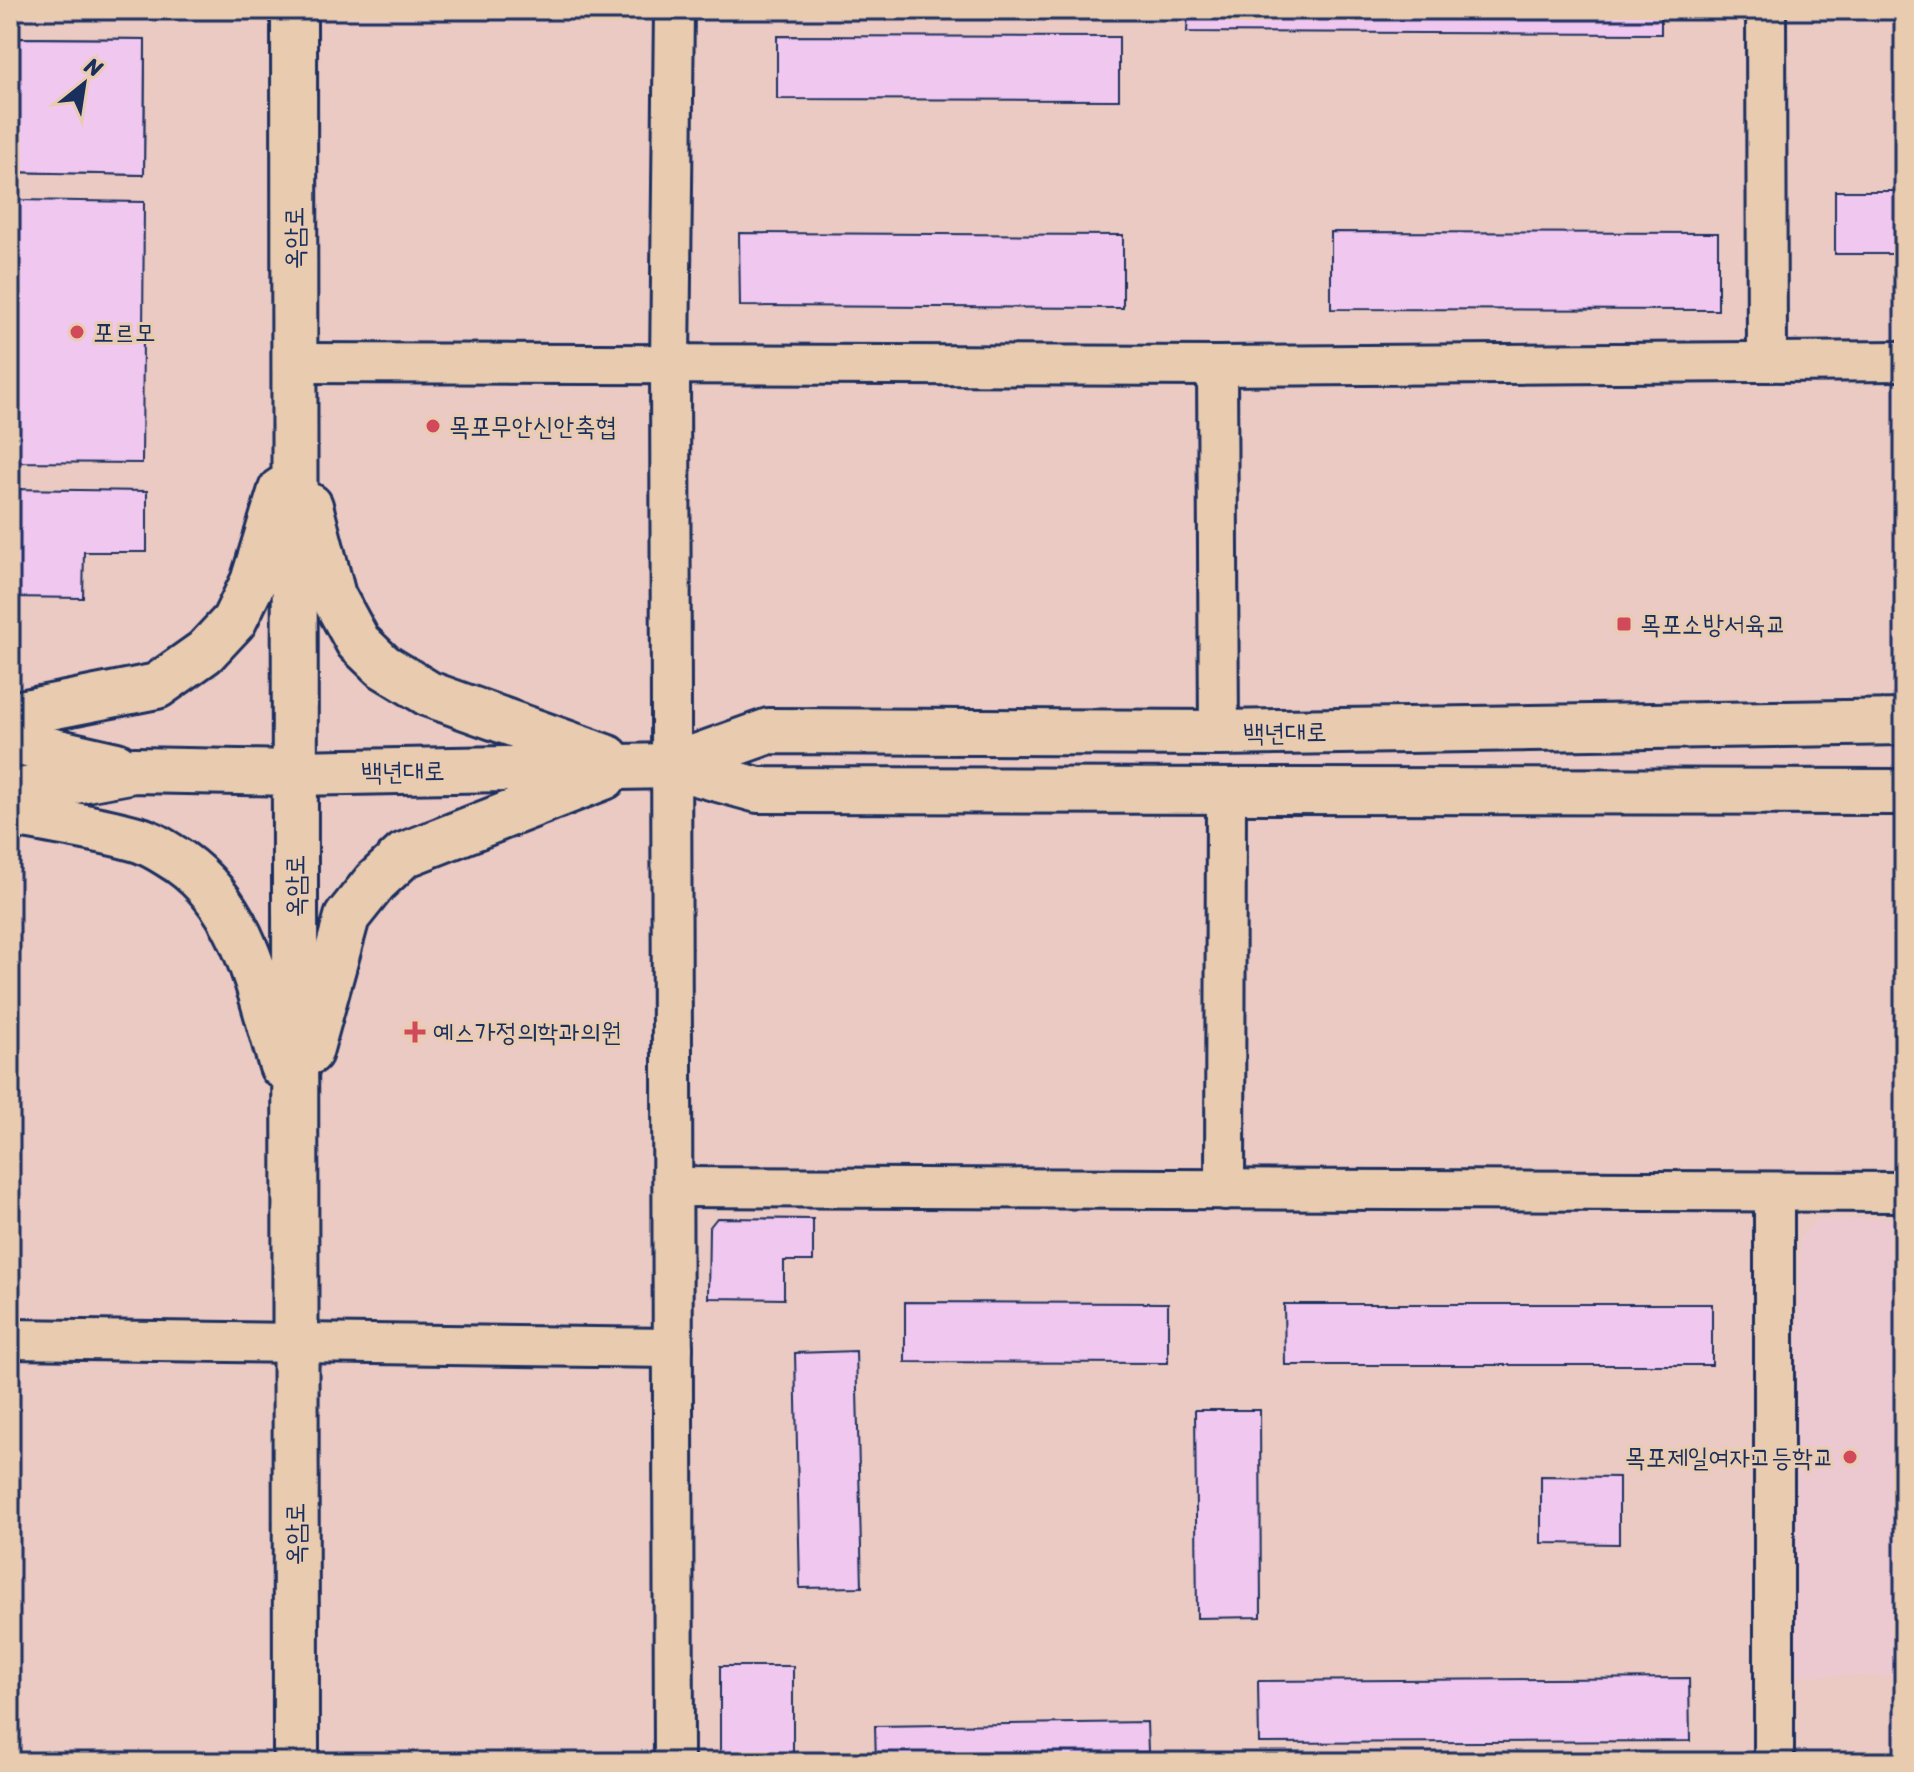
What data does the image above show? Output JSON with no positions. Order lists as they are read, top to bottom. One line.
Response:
{"streets":{"street":["옥암로","백년대로"]},"crossings":[["옥암로","백년대로"]],"places":{"other":["포르모","목포무안신안축협","목포제일여자고등학교"],"transit":["목포소방서육교"],"health":["예스가정의학과의원"]},"north":"top right"}
